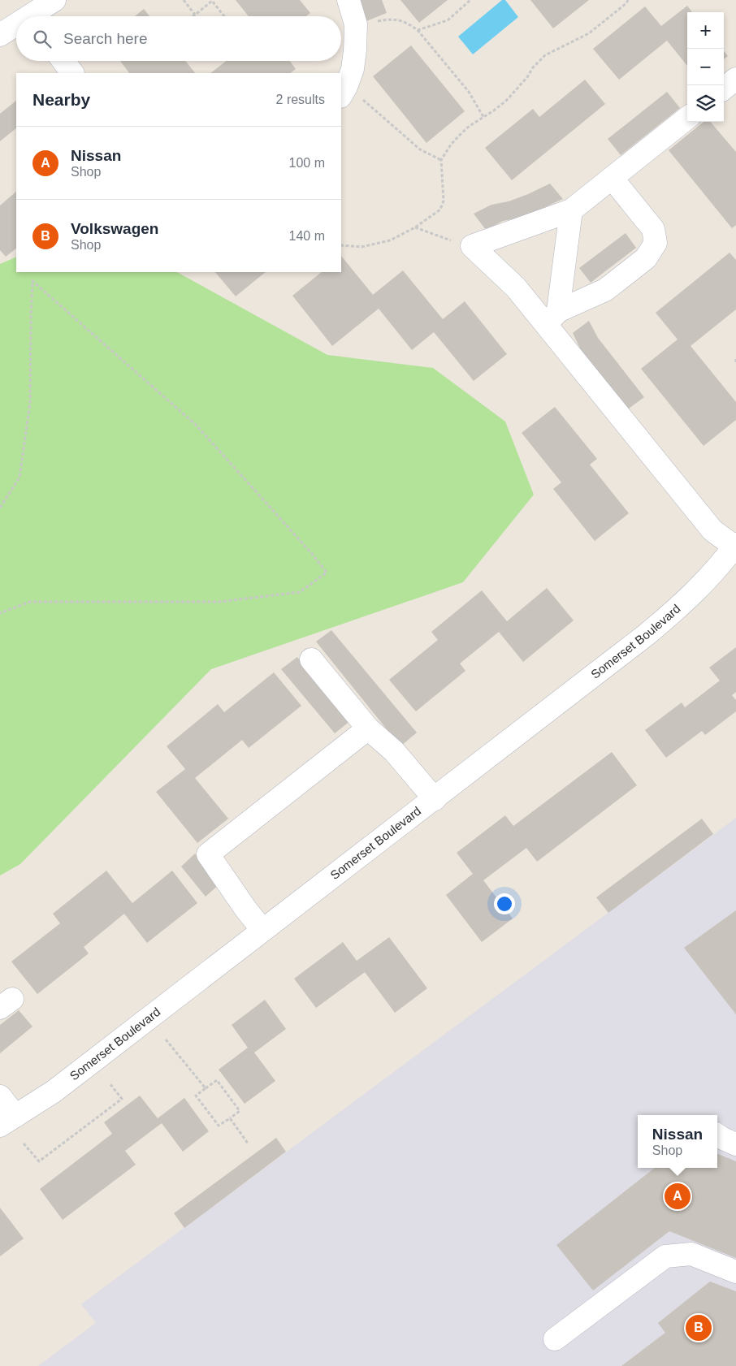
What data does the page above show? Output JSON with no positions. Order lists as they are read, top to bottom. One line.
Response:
{"streets":{"street":["Somerset Boulevard"]},"page":{"map_buttons":["+","−"],"search":"Search here","heading":["Nearby","2 results"],"list":[{"mark":"A","name":"Nissan","note":"Shop","value":"100 m"},{"mark":"B","name":"Volkswagen","note":"Shop","value":"140 m"}],"popup":["Nissan","Shop"],"pins":["A","B"]}}
